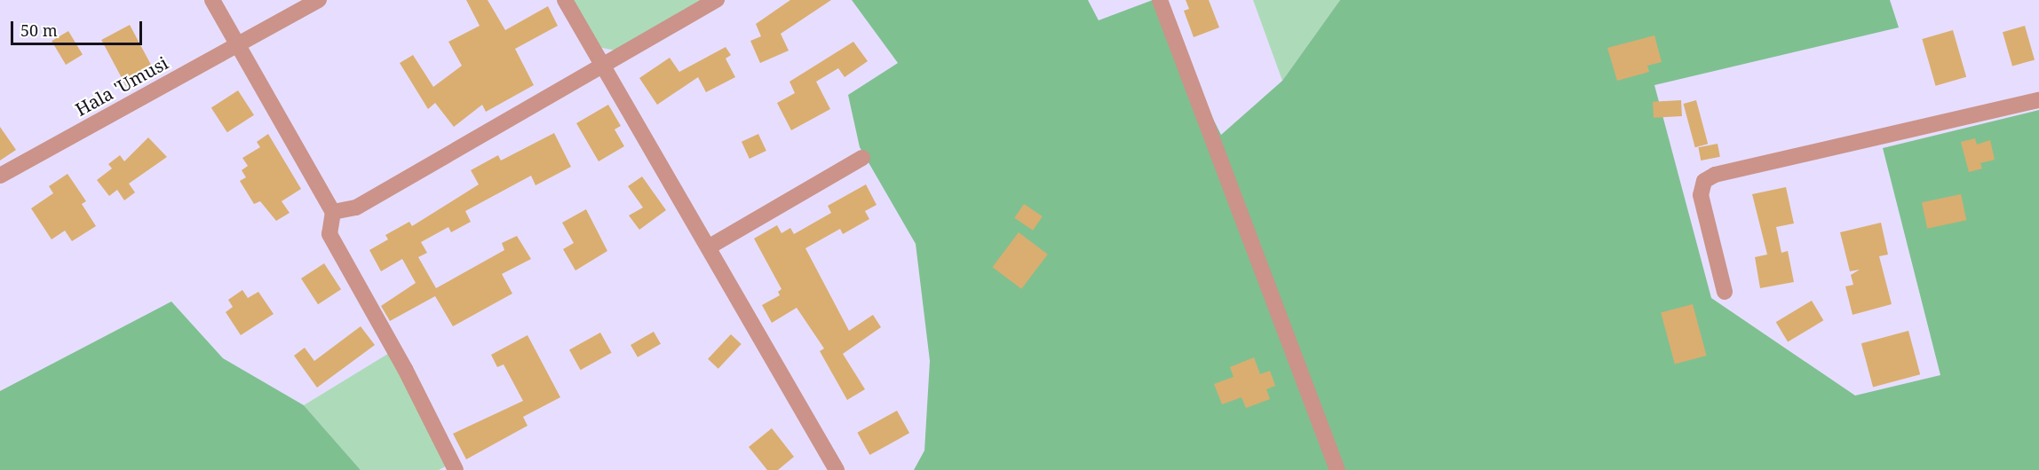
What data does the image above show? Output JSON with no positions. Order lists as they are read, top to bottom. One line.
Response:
{"streets":{"street":["Hala 'Umusi"]},"scale_bar":"50 m"}
